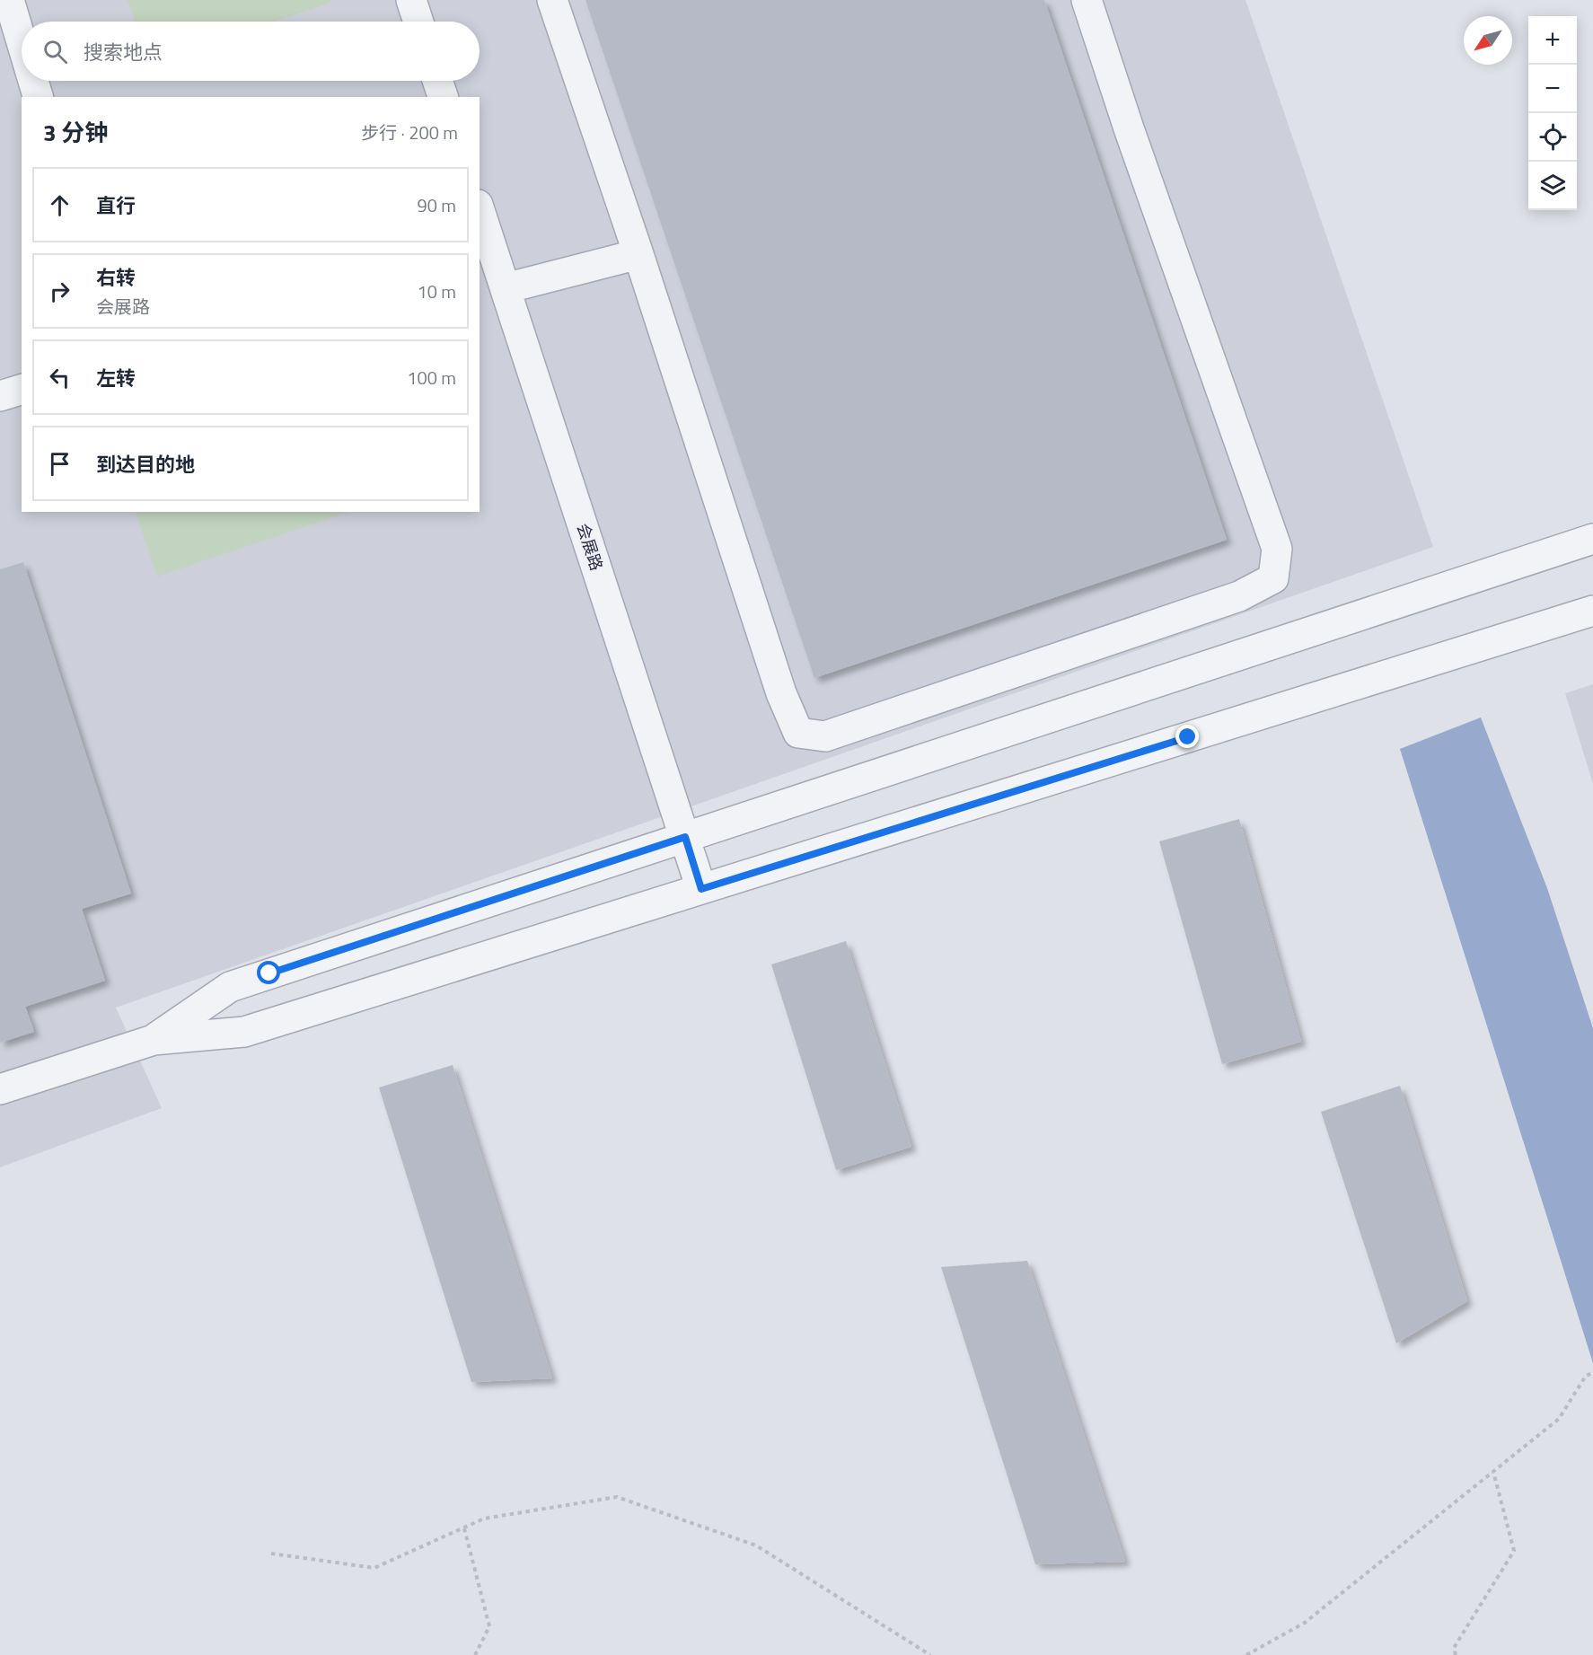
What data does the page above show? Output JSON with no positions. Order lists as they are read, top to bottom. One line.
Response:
{"streets":{"street":["会展路"]},"north":"bottom left","page":{"map_buttons":["+","−"],"search":"搜索地点","heading":["3 分钟","步行 · 200 m"],"list":[["直行","90 m"],["右转","会展路","10 m"],["左转","100 m"],"到达目的地"]}}
